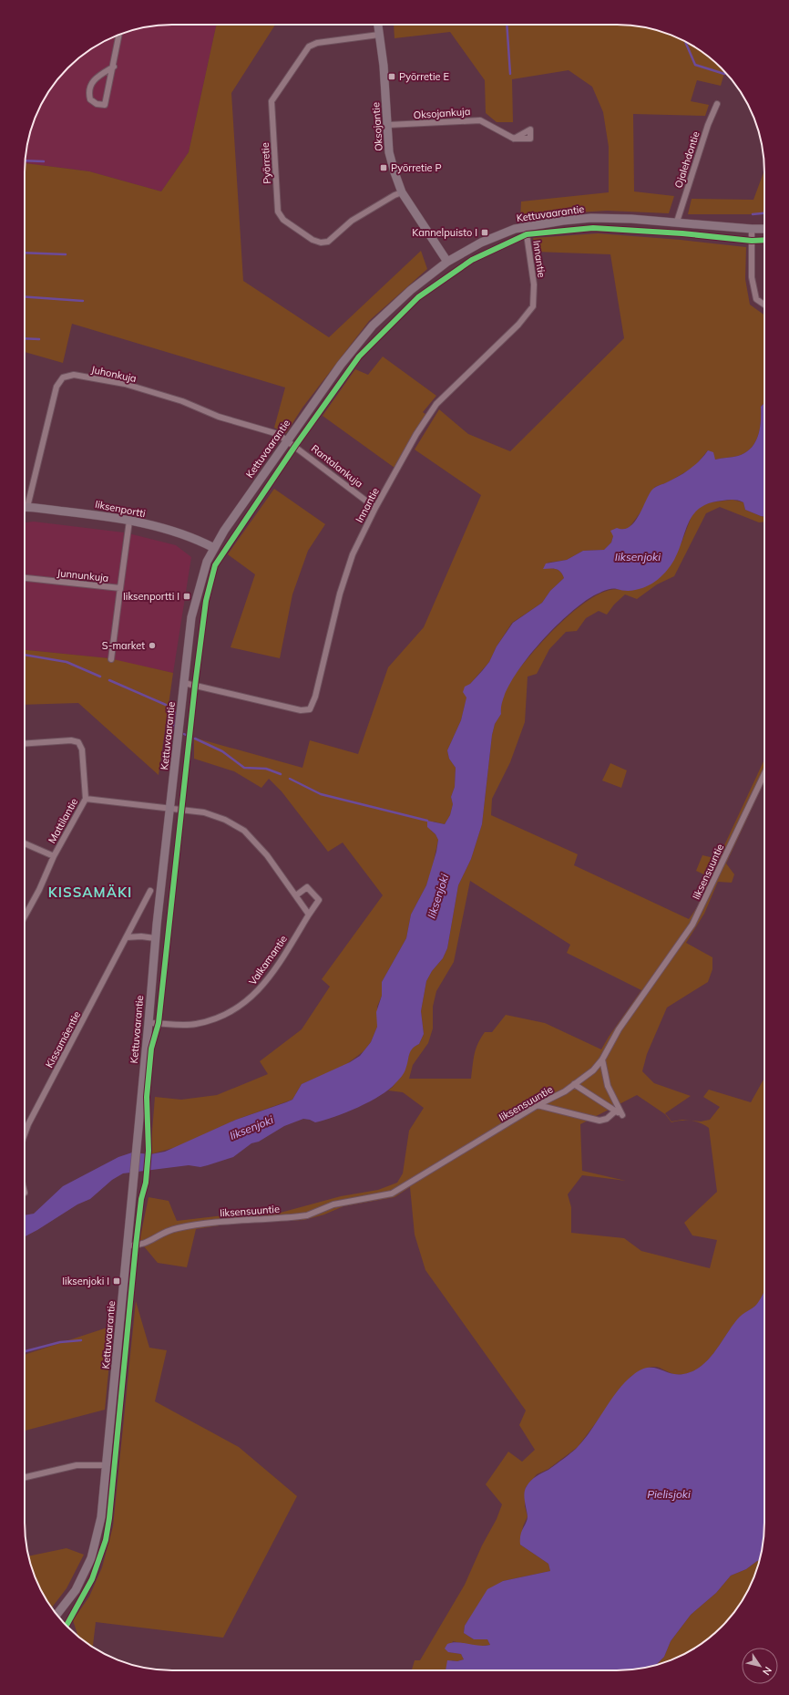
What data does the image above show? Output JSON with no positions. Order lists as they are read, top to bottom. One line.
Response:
{"streets":{"street":["Oksojankuja","Oksojantie","Ojalehdontie","Pyörretie","Kettuvaarantie","Innantie","Juhonkuja","Rantalankuja","Iiksenportti","Junnunkuja","Mattilantie","Iiksensuuntie","Valkamantie","Kissamäentie"]},"crossings":[["Oksojankuja","Oksojantie"],["Oksojantie","Pyörretie"],["Oksojantie","Kettuvaarantie"],["Ojalehdontie","Kettuvaarantie"],["Kettuvaarantie","Innantie"],["Kettuvaarantie","Juhonkuja"],["Kettuvaarantie","Rantalankuja"],["Kettuvaarantie","Iiksenportti"],["Kettuvaarantie","Mattilantie"],["Kettuvaarantie","Iiksensuuntie"],["Kettuvaarantie","Valkamantie"],["Innantie","Rantalankuja"],["Juhonkuja","Rantalankuja"],["Juhonkuja","Iiksenportti"],["Iiksenportti","Junnunkuja"]],"districts":["KISSAMÄKI"],"water":["Iiksenjoki","Pielisjoki"],"places":{"transit":["Pyörretie E","Pyörretie P","Kannelpuisto I","Iiksenportti I","Iiksenjoki I"],"other":["S-market"]},"north":"bottom right"}
